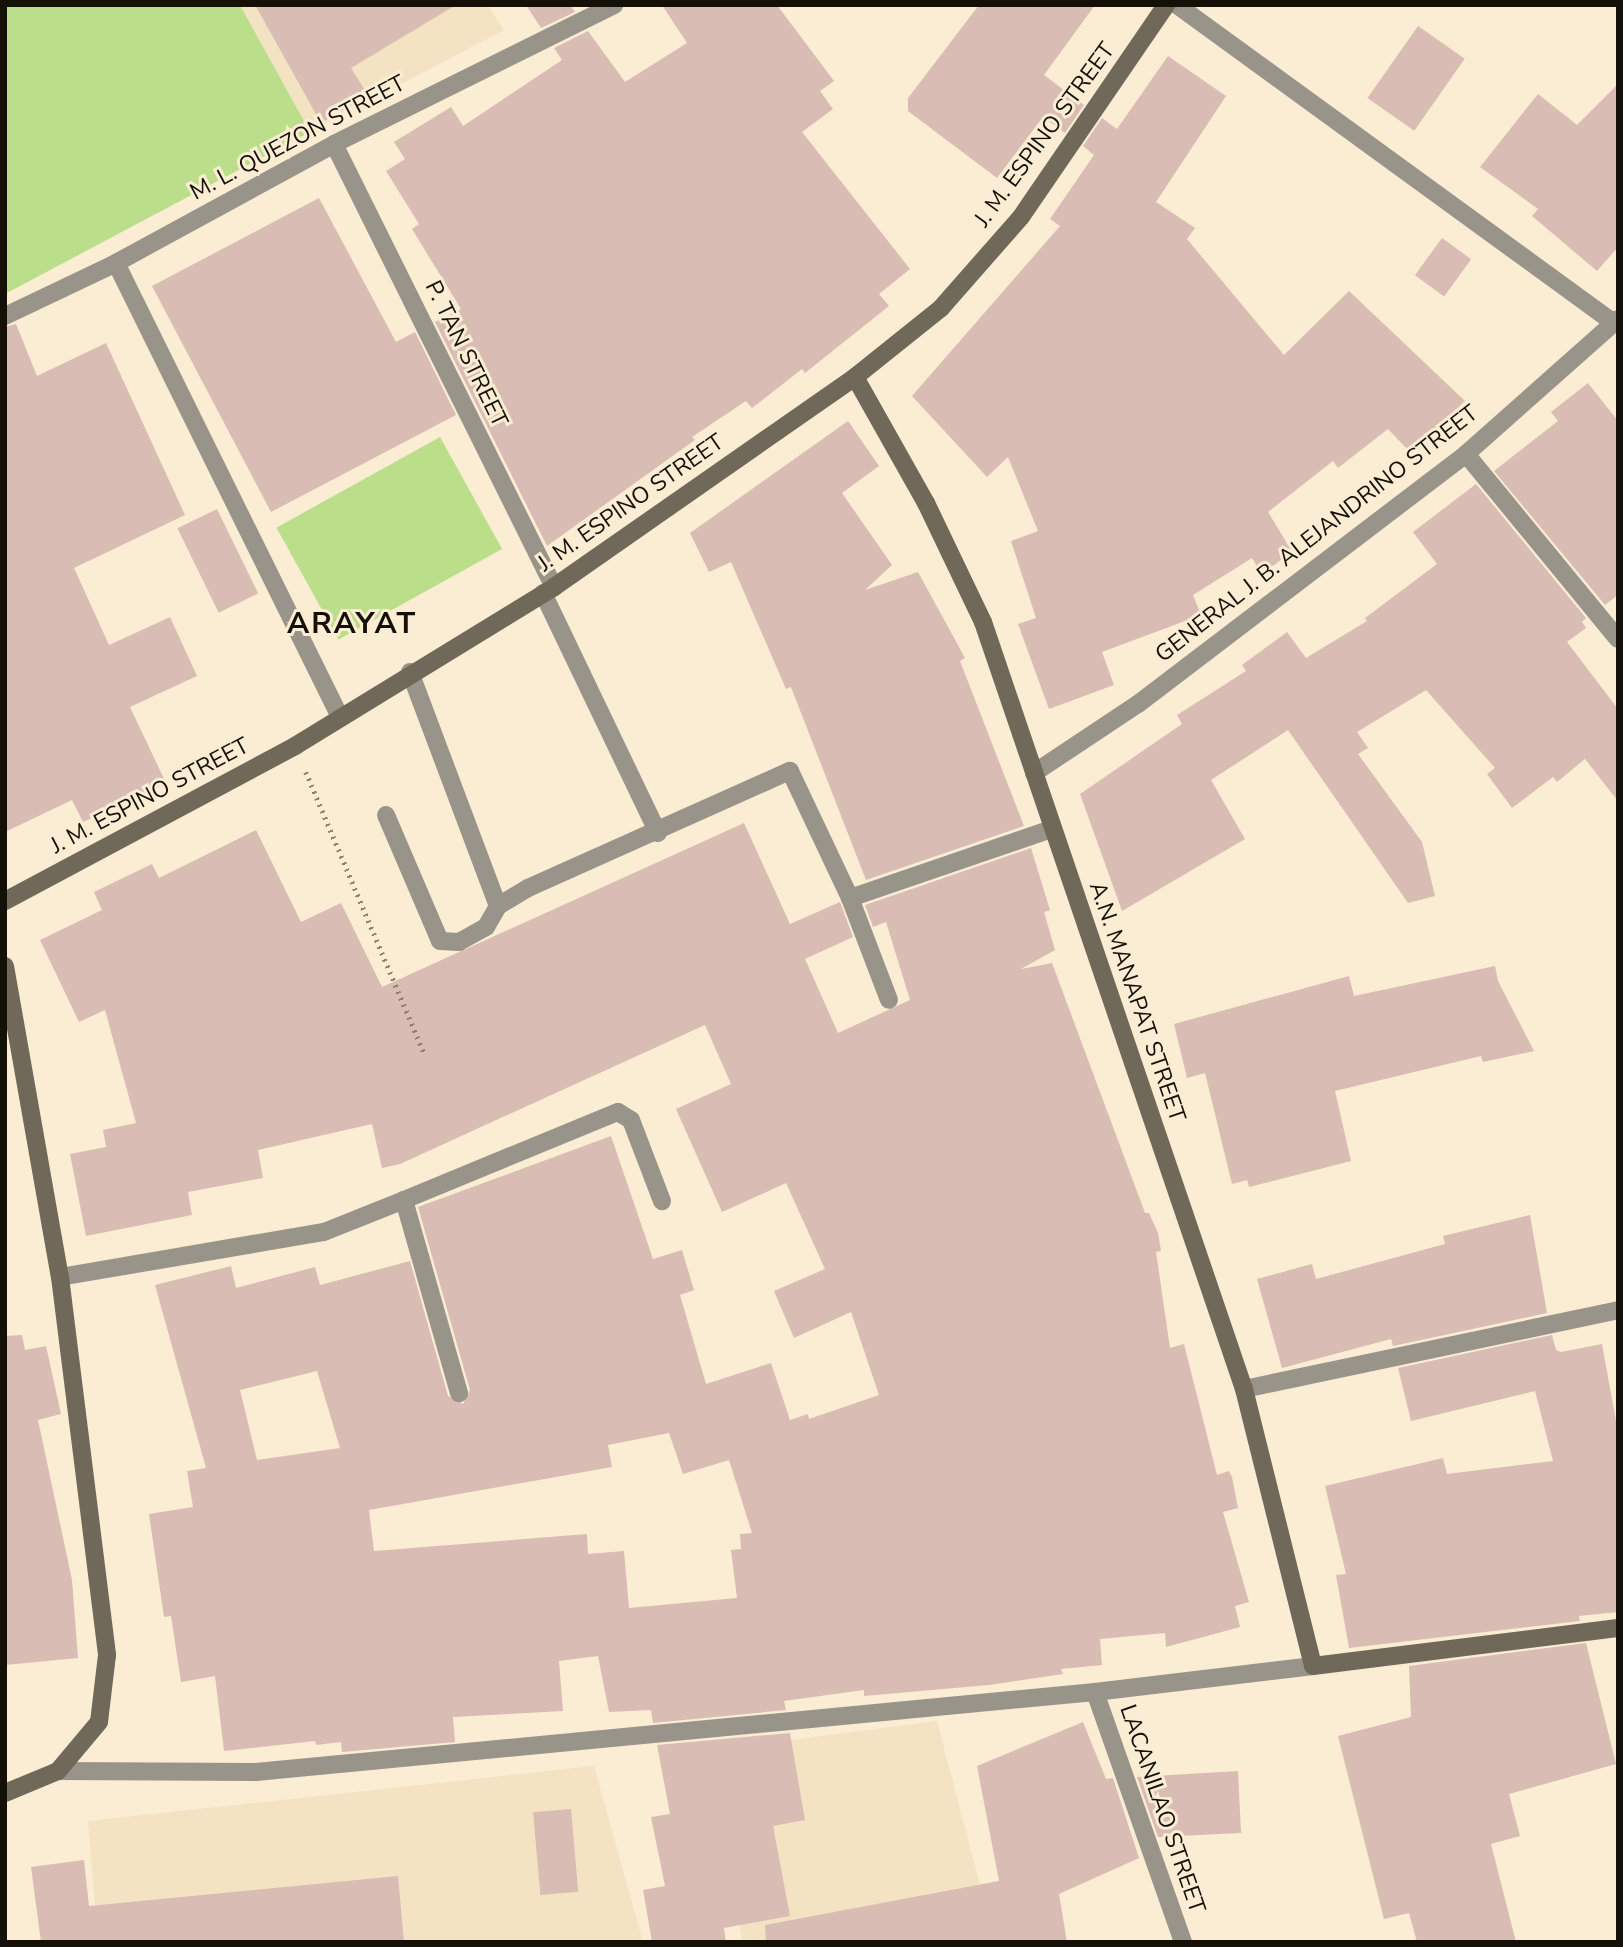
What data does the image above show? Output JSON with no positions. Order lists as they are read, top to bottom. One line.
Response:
{"streets":{"street":["J. M. ESPINO STREET","M. L. QUEZON STREET","P. TAN STREET","GENERAL J. B. ALEJANDRINO STREET","A.N. MANAPAT STREET","LACANILAO STREET"]},"crossings":[["J. M. ESPINO STREET","P. TAN STREET"],["J. M. ESPINO STREET","A.N. MANAPAT STREET"],["M. L. QUEZON STREET","P. TAN STREET"],["GENERAL J. B. ALEJANDRINO STREET","A.N. MANAPAT STREET"]],"districts":["ARAYAT"]}
